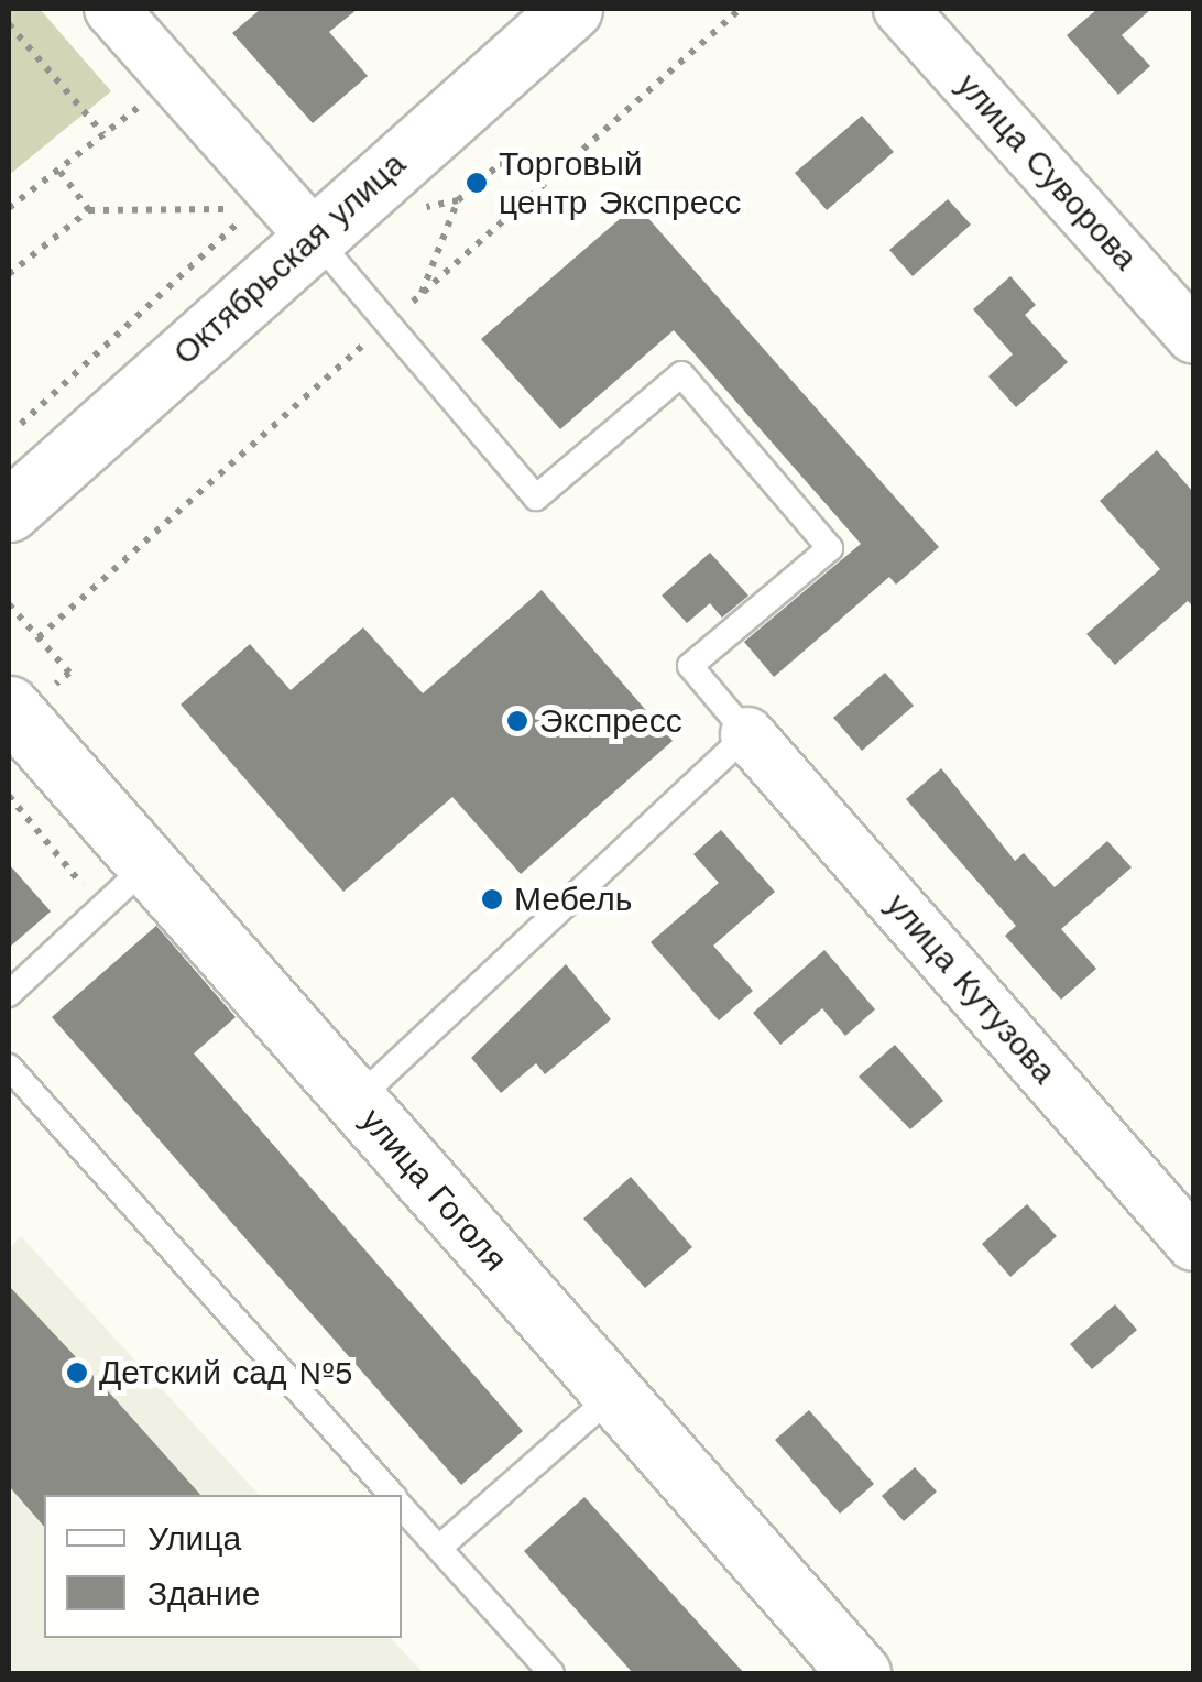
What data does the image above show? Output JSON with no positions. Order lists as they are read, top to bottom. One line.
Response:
{"streets":{"main road":["Октябрьская улица","улица Гоголя"],"street":["улица Суворова","улица Кутузова"]},"places":["Торговый центр Экспресс","Экспресс","Мебель","Детский сад №5"],"legend":["Улица","Здание"]}
